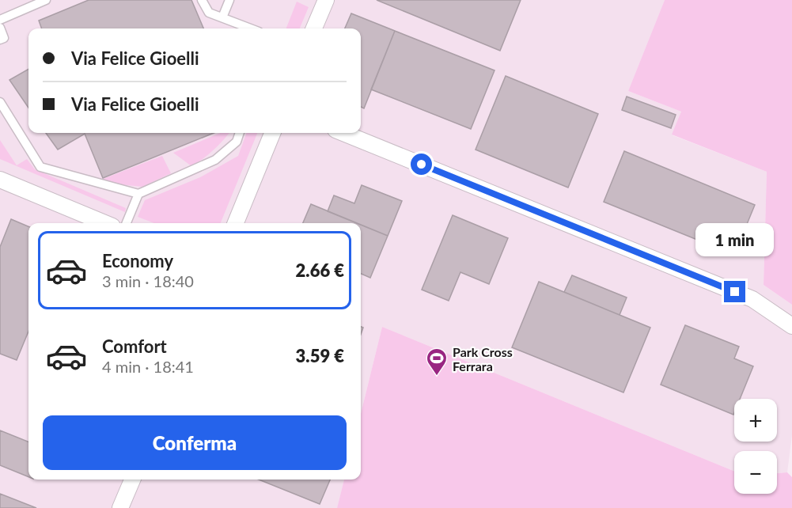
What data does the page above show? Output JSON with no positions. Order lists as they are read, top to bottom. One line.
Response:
{"places":{"sports":["Park Cross Ferrara"]},"page":{"banner":["Via Felice Gioelli","Via Felice Gioelli"],"bubble":"1 min","list":[{"name":"Economy","note":"3 min · 18:40","value":"2.66 €"},{"name":"Comfort","note":"4 min · 18:41","value":"3.59 €"}],"map_buttons":["+","−"],"buttons":"Conferma"}}
